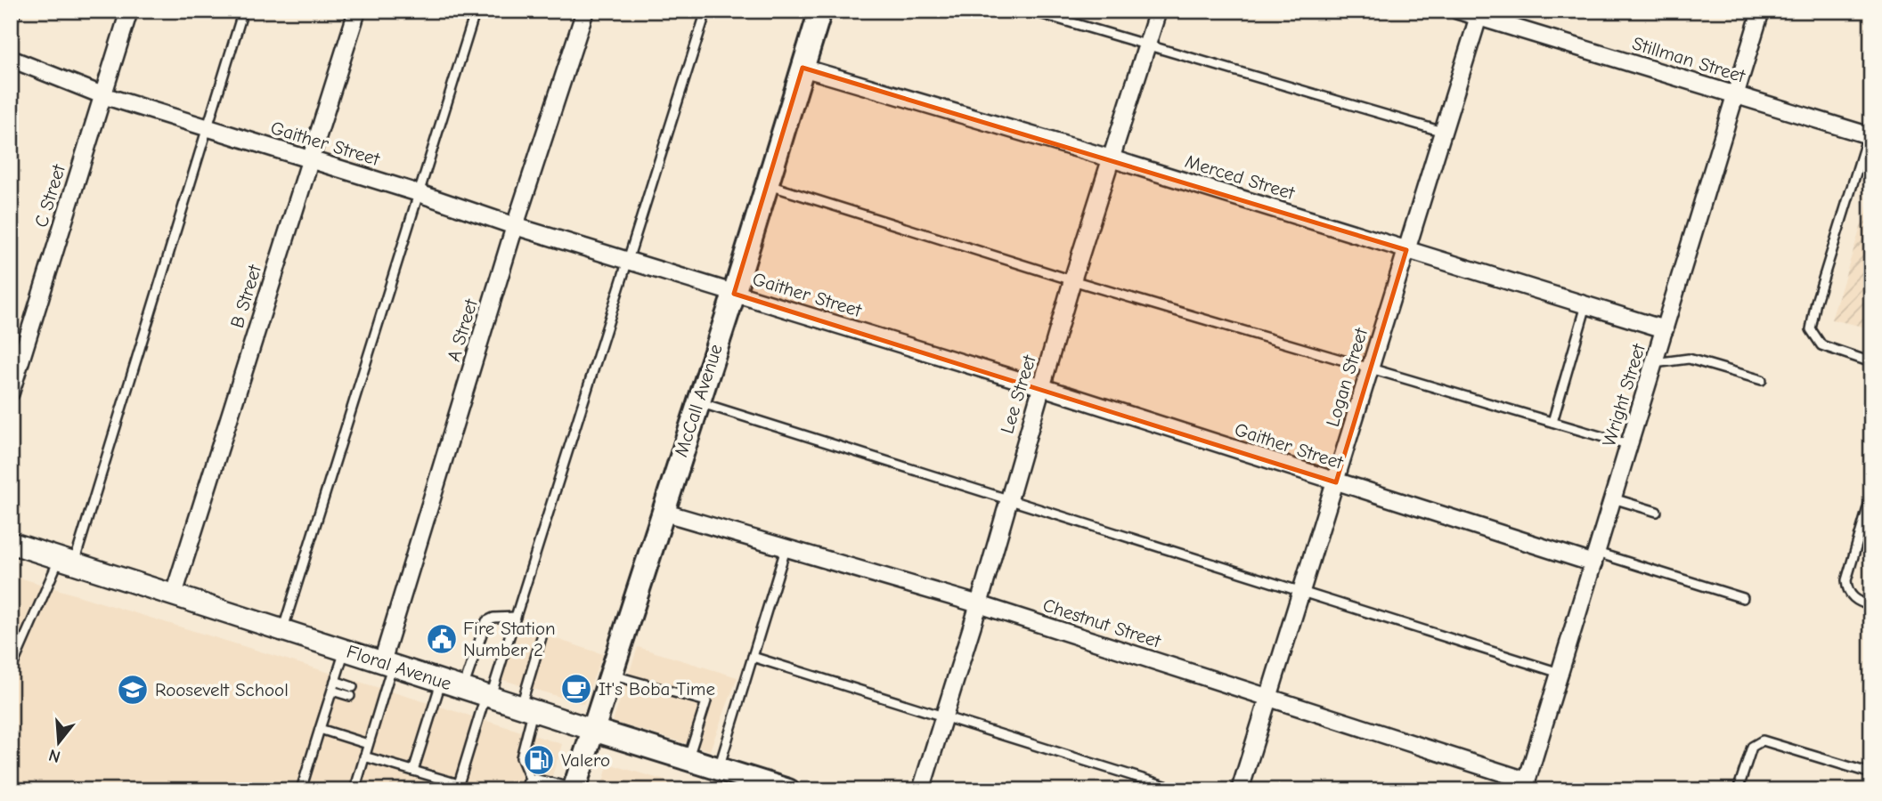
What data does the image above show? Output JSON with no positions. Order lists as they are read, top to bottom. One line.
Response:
{"streets":{"main road":["McCall Avenue","Floral Avenue"],"street":["Stillman Street","Gaither Street","Merced Street","C Street","B Street","A Street","Logan Street","Lee Street","Wright Street","Chestnut Street"]},"crossings":[["Stillman Street","Logan Street"],["Stillman Street","Wright Street"],["Gaither Street","C Street"],["Gaither Street","B Street"],["Gaither Street","A Street"],["Gaither Street","Logan Street"],["Gaither Street","Lee Street"],["Gaither Street","Wright Street"],["Gaither Street","McCall Avenue"],["Merced Street","Logan Street"],["Merced Street","Lee Street"],["Merced Street","Wright Street"],["Merced Street","McCall Avenue"],["B Street","Floral Avenue"],["A Street","Floral Avenue"],["Logan Street","Chestnut Street"],["Lee Street","Chestnut Street"],["Wright Street","Chestnut Street"],["McCall Avenue","Chestnut Street"],["McCall Avenue","Floral Avenue"]],"places":{"public building":["Fire Station Number 2"],"cafe":["It's Boba Time"],"school or university":["Roosevelt School"],"fuel station":["Valero"]},"north":"bottom"}
